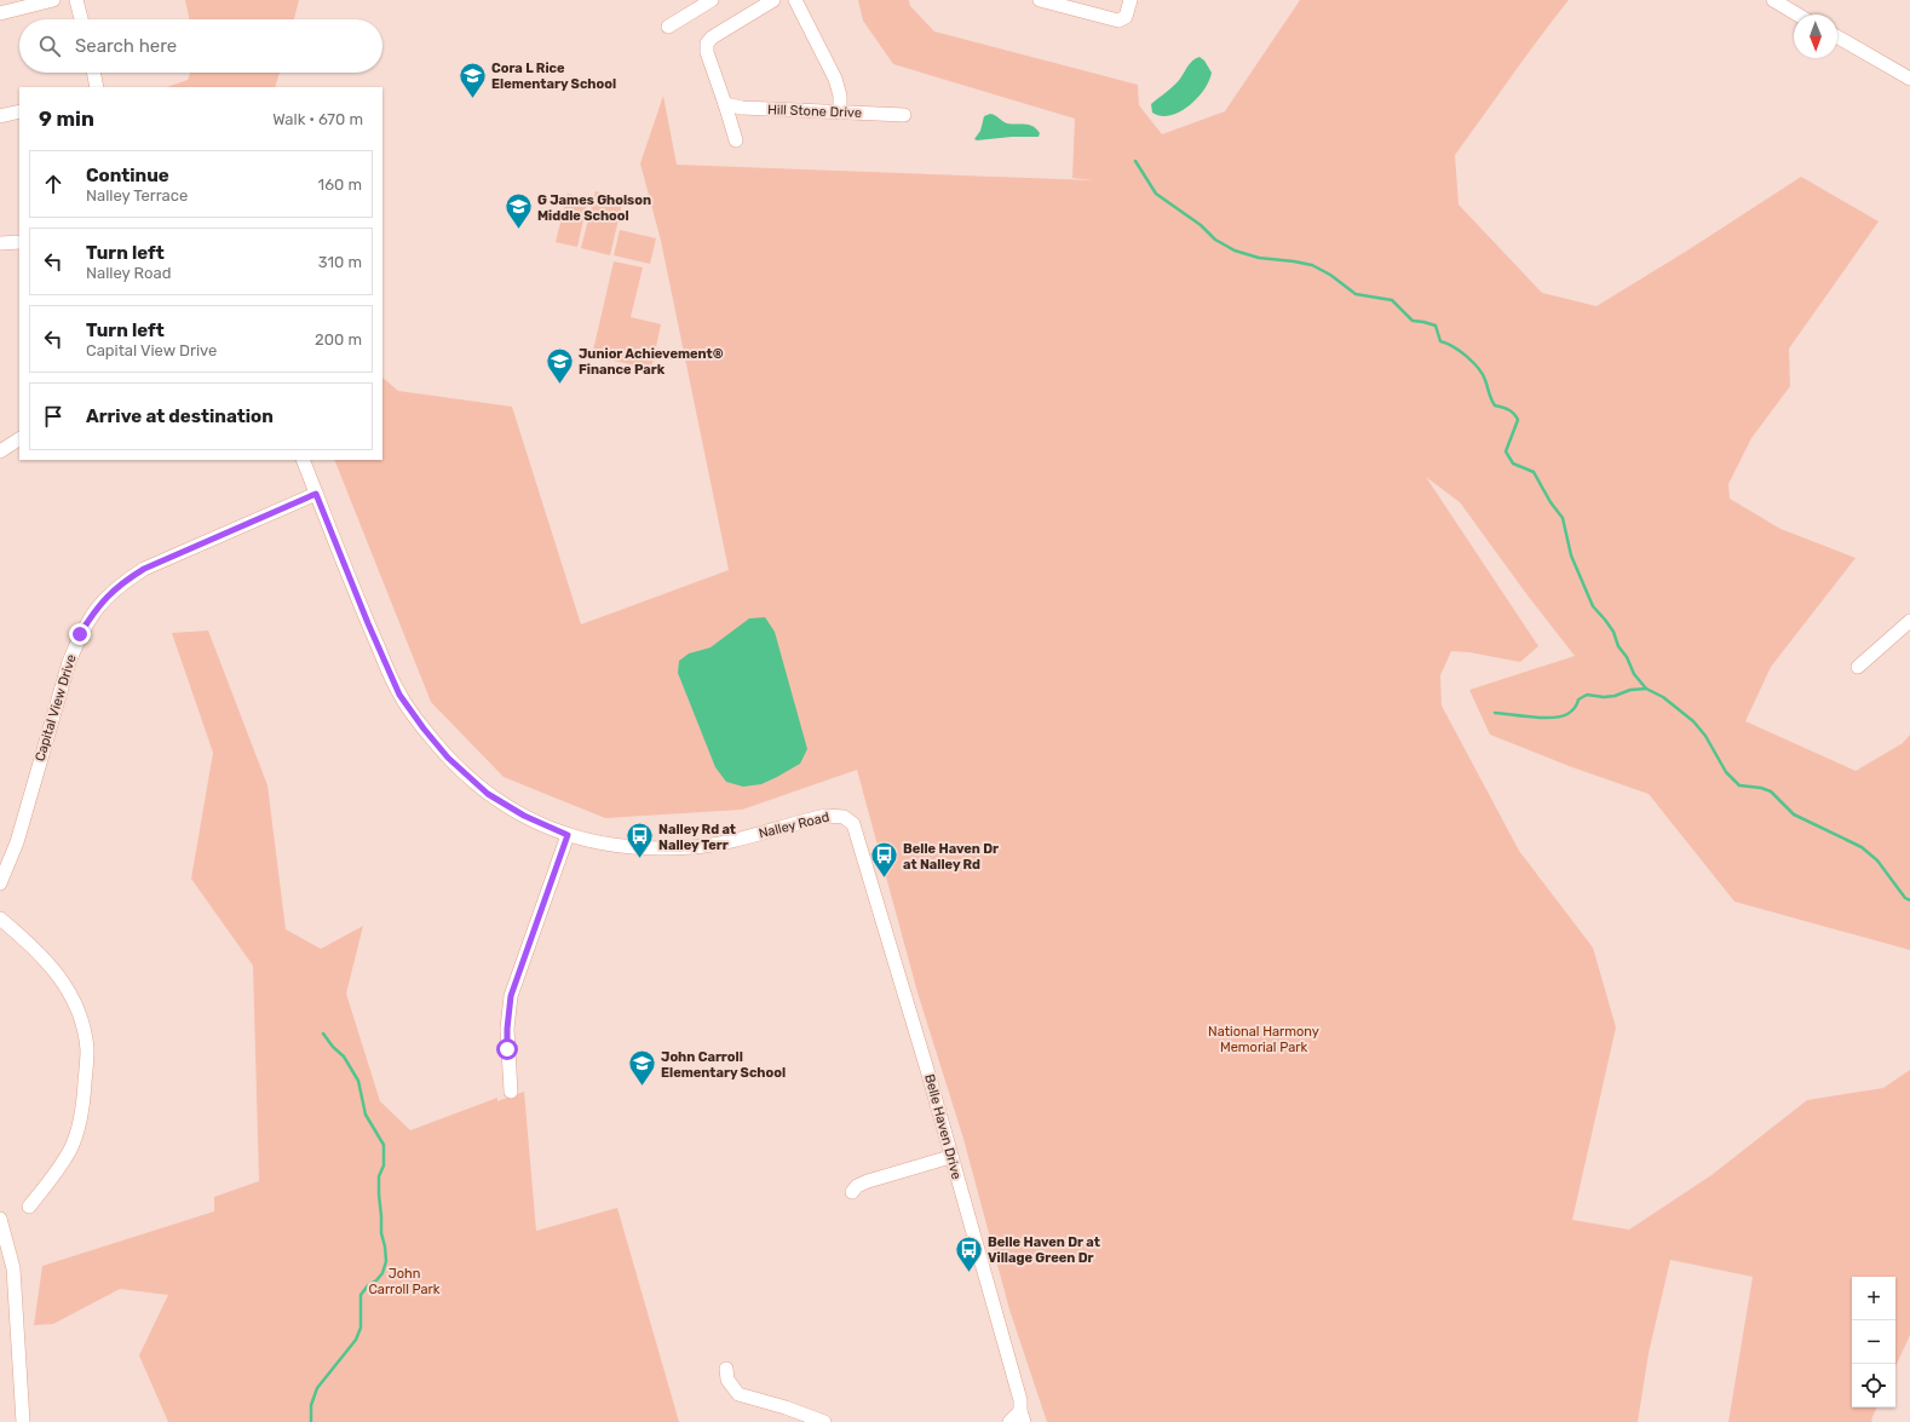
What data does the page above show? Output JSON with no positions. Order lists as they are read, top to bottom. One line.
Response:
{"streets":{"street":["Hill Stone Drive","Capital View Drive","Nalley Road","Belle Haven Drive"]},"crossings":[["Capital View Drive","Nalley Road"],["Nalley Road","Belle Haven Drive"]],"parks":["National Harmony Memorial Park","John Carroll Park"],"places":{"school or university":["Cora L Rice Elementary School","G James Gholson Middle School","Junior Achievement® Finance Park","John Carroll Elementary School"],"bus stop":["Nalley Rd at Nalley Terr","Belle Haven Dr at Nalley Rd","Belle Haven Dr at Village Green Dr"]},"north":"bottom","page":{"search":"Search here","heading":["9 min","Walk · 670 m"],"list":[["Continue","Nalley Terrace","160 m"],["Turn left","Nalley Road","310 m"],["Turn left","Capital View Drive","200 m"],"Arrive at destination"],"map_buttons":["+","−"]}}
